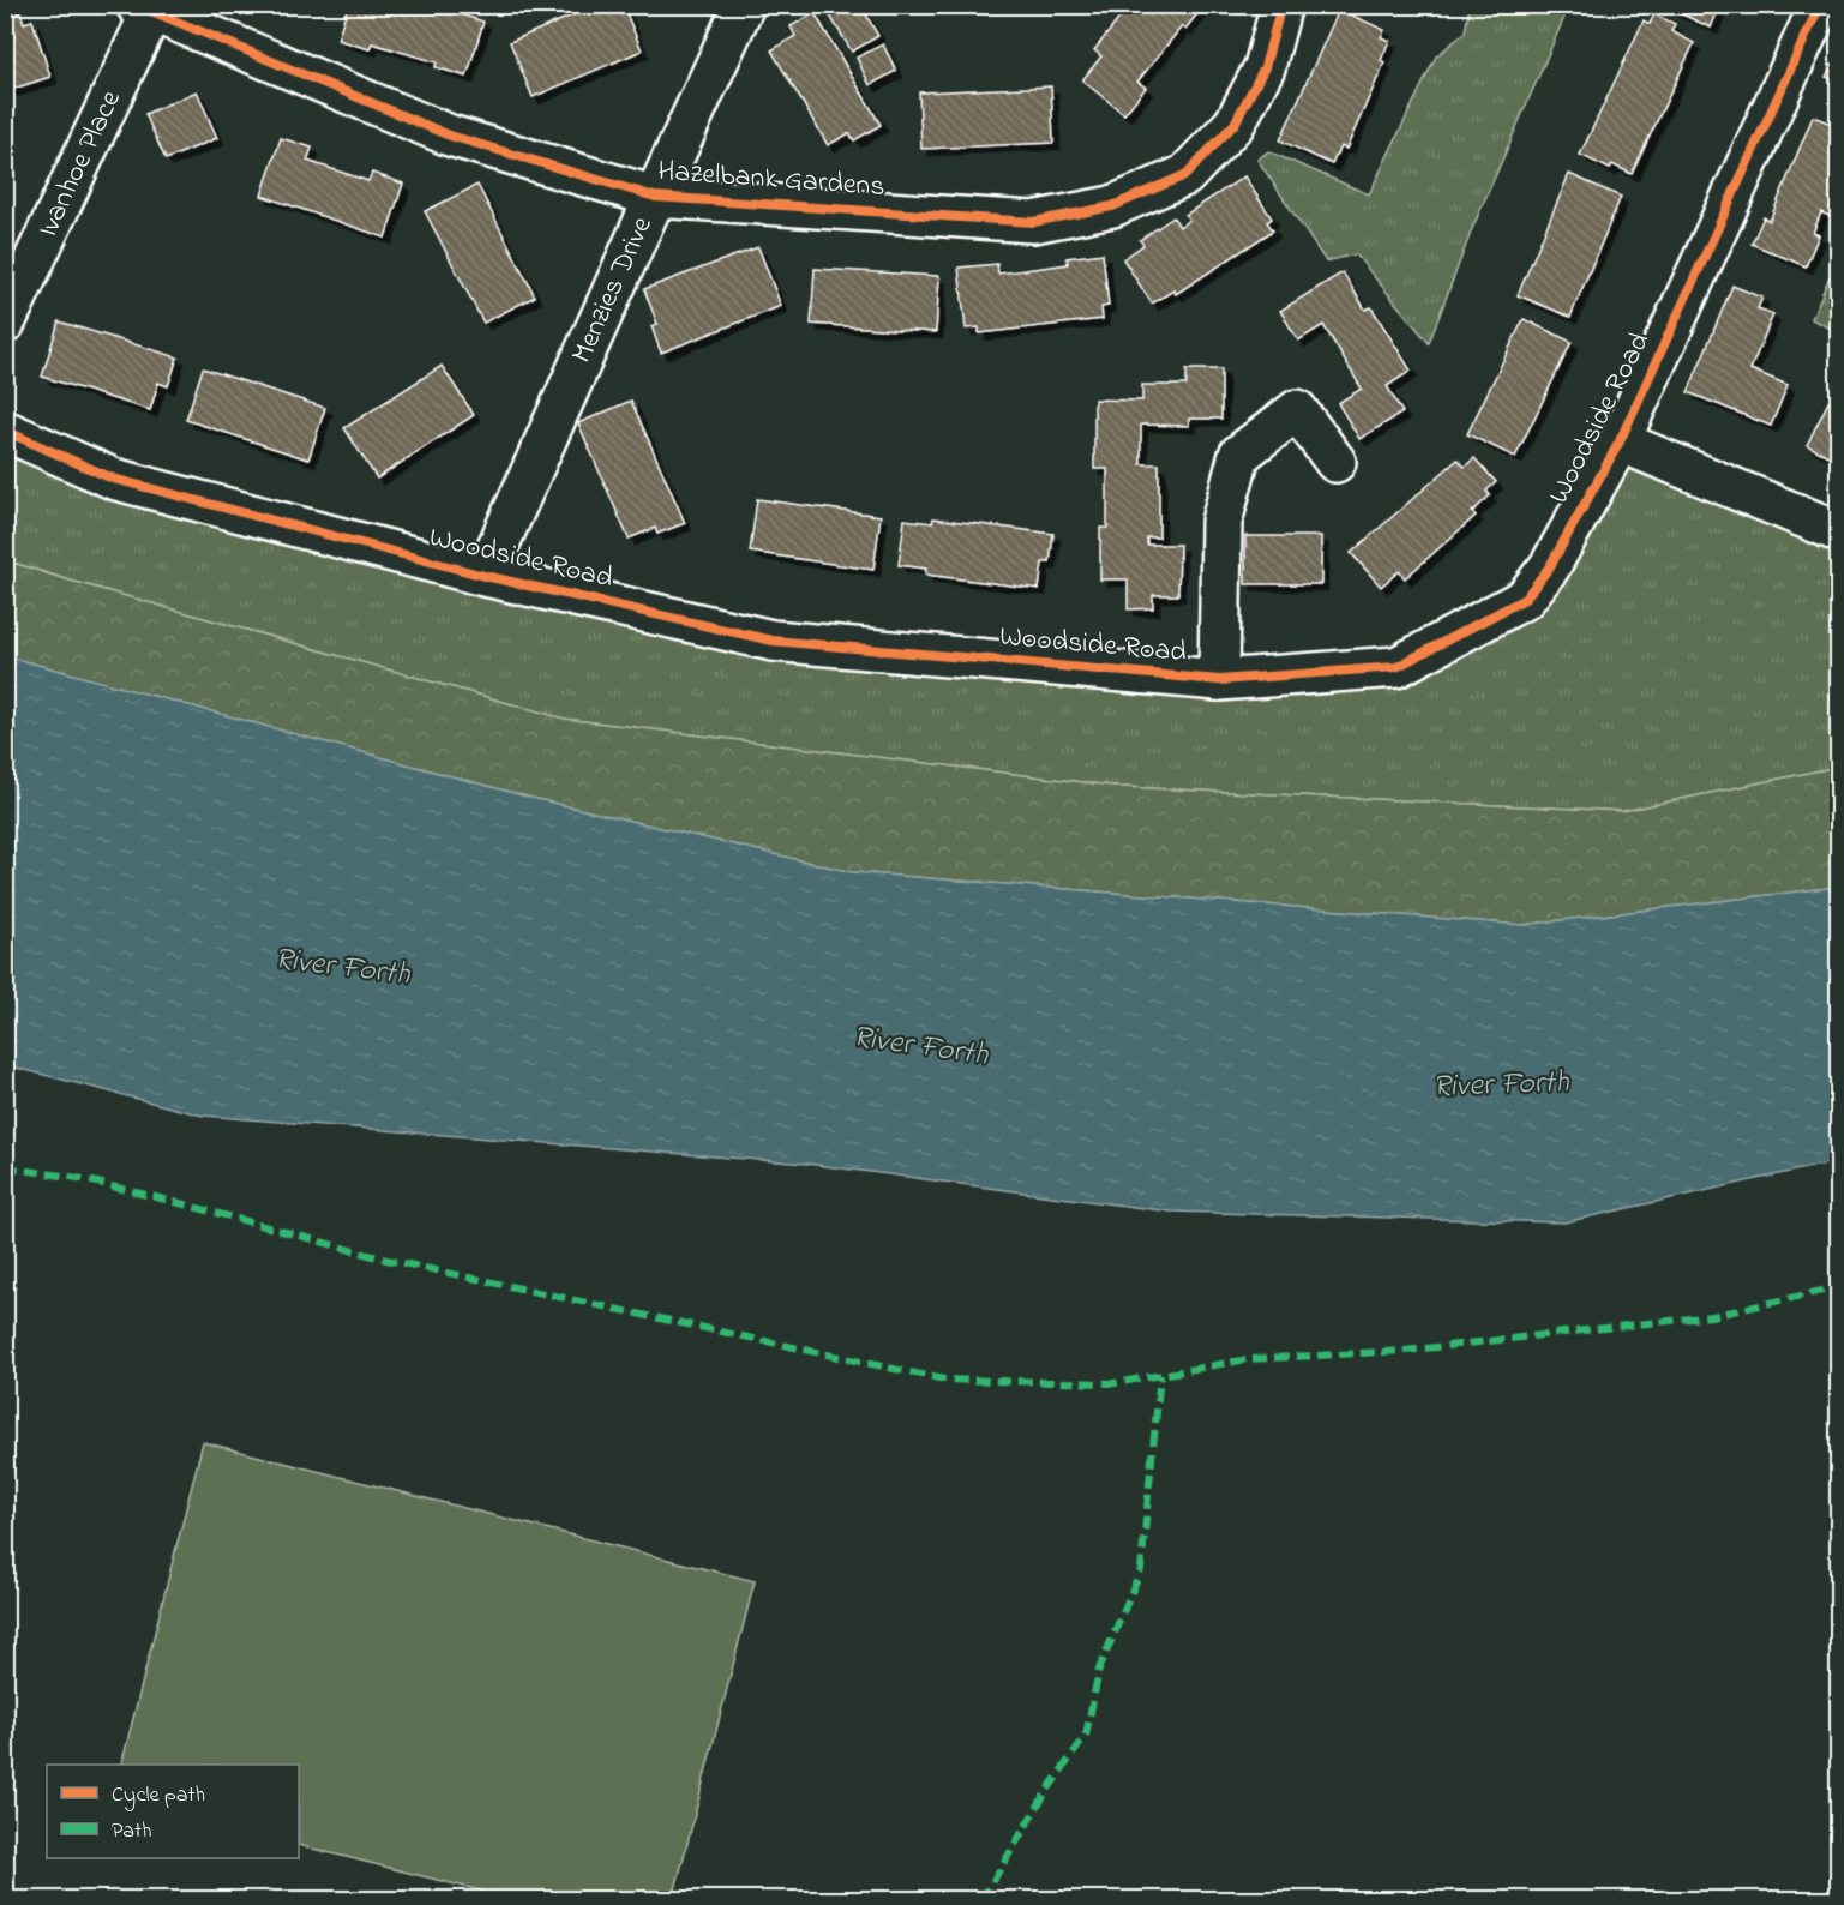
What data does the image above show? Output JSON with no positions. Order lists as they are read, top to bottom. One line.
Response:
{"streets":{"street":["Ivanhoe Place","Hazelbank Gardens","Menzies Drive","Woodside Road"]},"crossings":[["Ivanhoe Place","Hazelbank Gardens"],["Hazelbank Gardens","Menzies Drive"],["Menzies Drive","Woodside Road"]],"water":["River Forth"],"legend":["Cycle path","Path"]}
